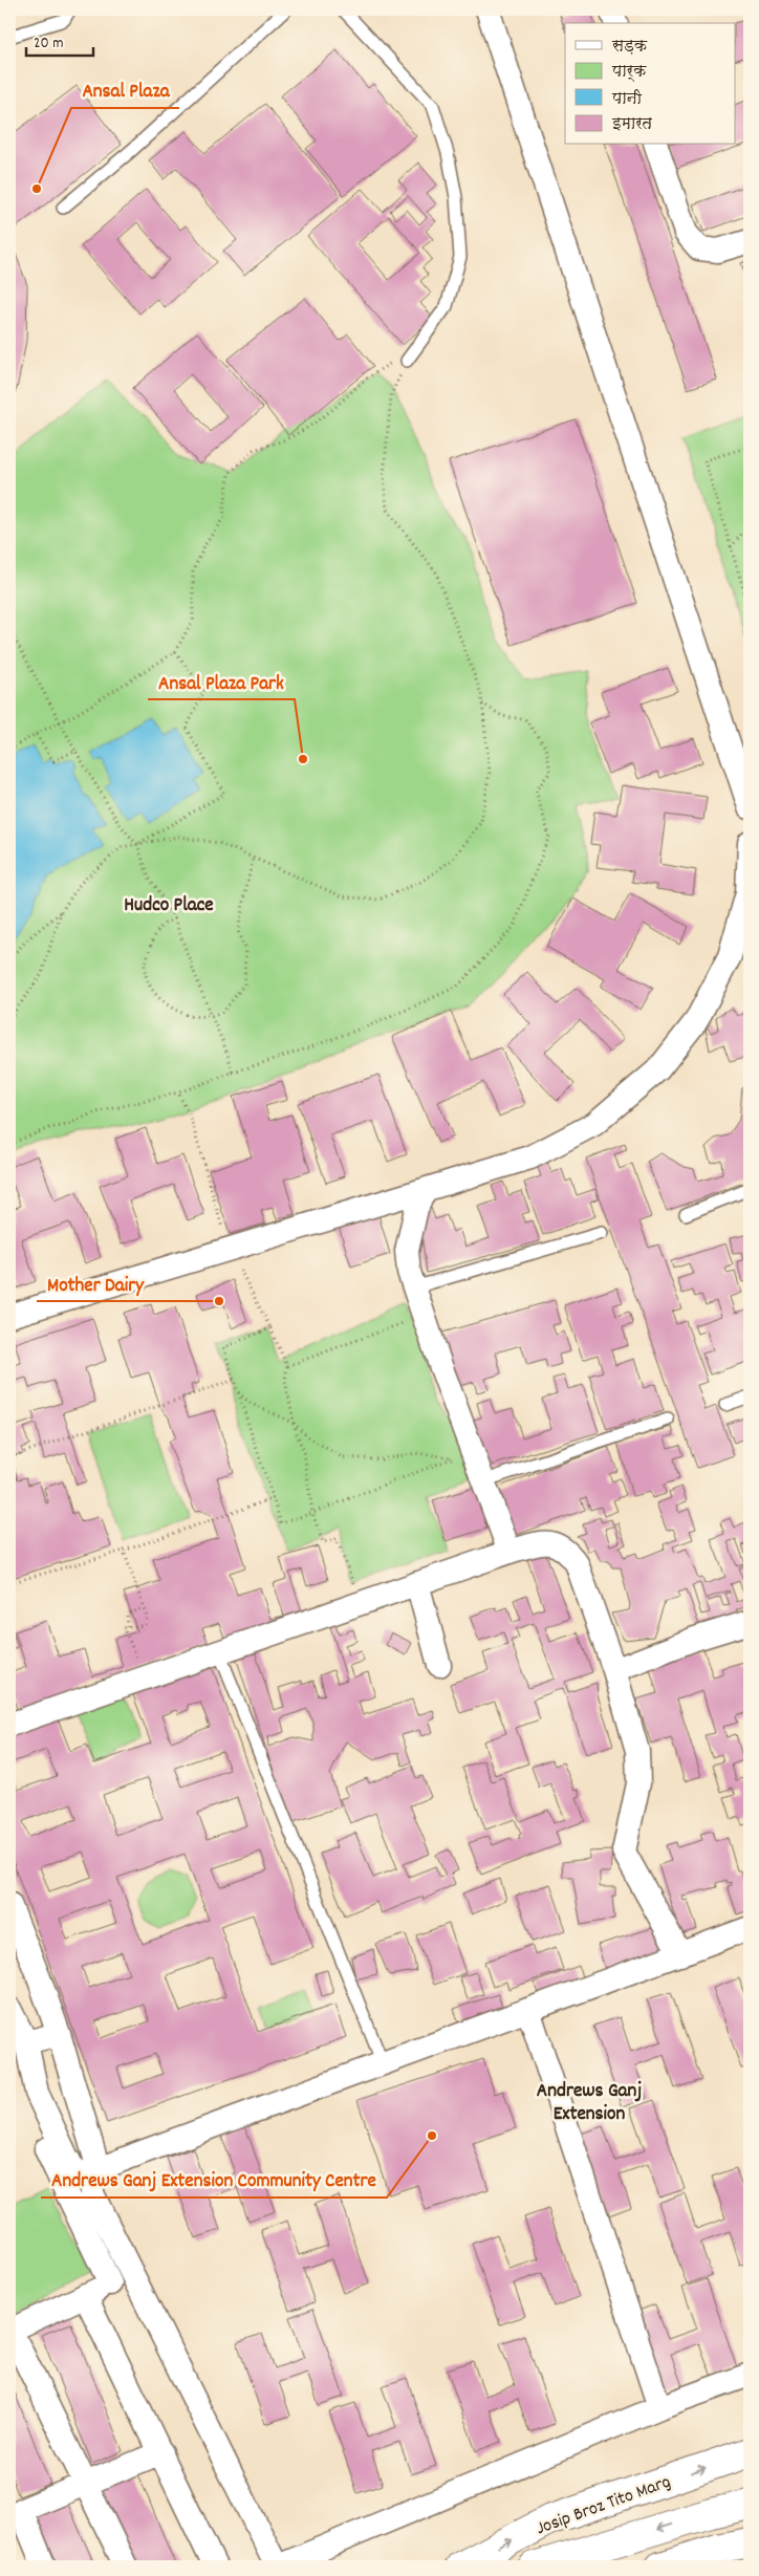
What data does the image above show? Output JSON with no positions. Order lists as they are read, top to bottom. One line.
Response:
{"streets":{"main road":["Josip Broz Tito Marg"]},"districts":["Hudco Place","Andrews Ganj Extension"],"places":["Ansal Plaza","Ansal Plaza Park","Mother Dairy","Andrews Ganj Extension Community Centre"],"legend":["सड़क","पार्क","पानी","इमारत"],"scale_bar":"20 m"}
